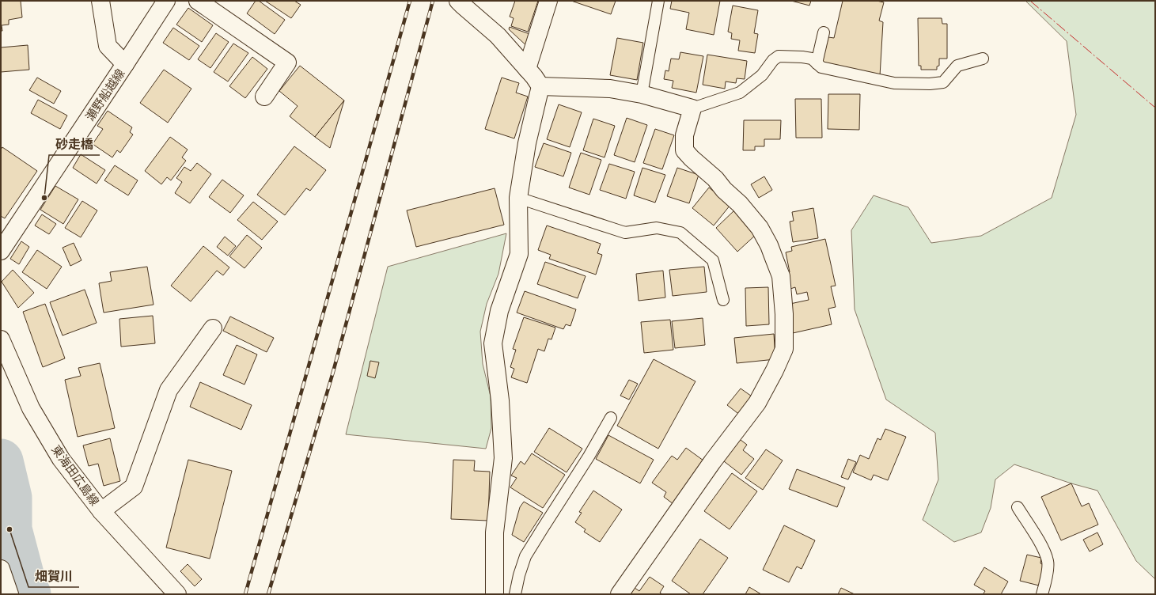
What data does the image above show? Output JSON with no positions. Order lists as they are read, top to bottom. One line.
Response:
{"streets":{"street":["瀬野船越線","東海田広島線"]},"places":["砂走橋","畑賀川"]}
